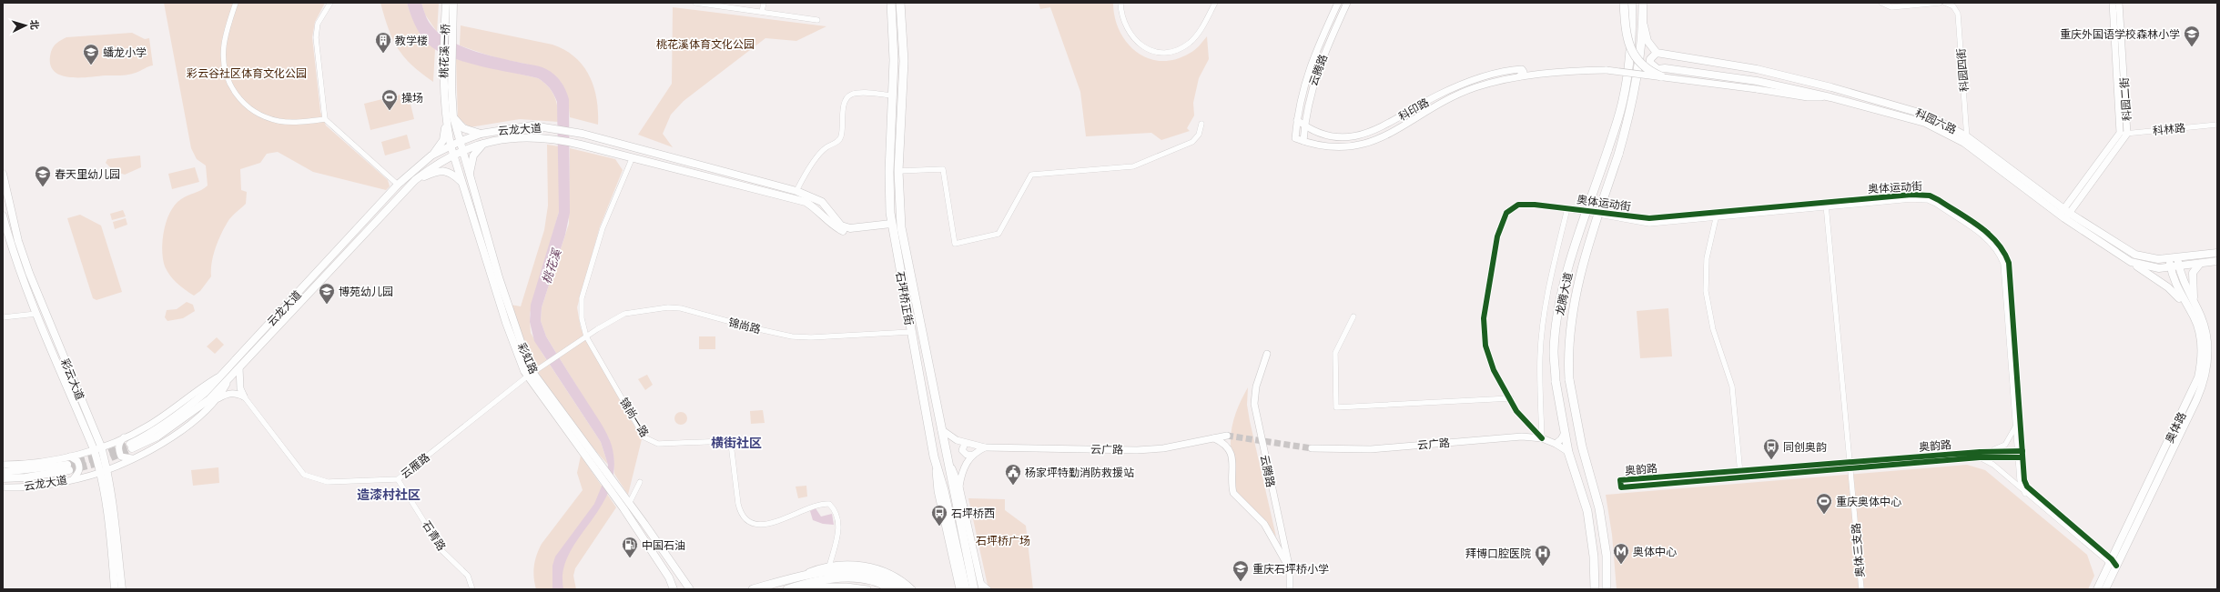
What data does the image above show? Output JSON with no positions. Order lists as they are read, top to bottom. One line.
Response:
{"streets":{"main road":["桃花溪一桥","科园六路","云龙大道","龙腾大道","石坪桥正街","彩虹路","彩云大道","奥体路"],"street":["云腾路","科园四街","科园二街","科印路","科林路","奥体运动街","锦尚路","锦尚一路","云广路","奥韵路","云雁路","石青路","奥体三支路"]},"crossings":[["桃花溪一桥","彩虹路"],["云腾路","科印路"],["科园四街","科园六路"],["科园二街","科园六路"],["科园二街","科林路"],["科印路","科园六路"],["科园六路","奥体路"],["云龙大道","石坪桥正街"],["云龙大道","彩虹路"],["云龙大道","彩云大道"],["云龙大道","锦尚一路"],["奥体运动街","云广路"],["奥体运动街","奥韵路"],["奥体运动街","奥体三支路"],["龙腾大道","云广路"],["石坪桥正街","锦尚路"],["锦尚路","彩虹路"],["锦尚路","锦尚一路"],["锦尚路","云雁路"],["彩虹路","云雁路"],["奥韵路","奥体三支路"],["云雁路","石青路"]],"districts":["横街社区","造漆村社区"],"water":["桃花溪"],"parks":["桃花溪体育文化公园","彩云谷社区体育文化公园","石坪桥广场"],"places":{"school or university":["重庆外国语学校森林小学","蟠龙小学","春天里幼儿园","博苑幼儿园","重庆石坪桥小学"],"building":["教学楼"],"sports":["操场","重庆奥体中心"],"bus stop":["同创奥韵","石坪桥西"],"public building":["杨家坪特勤消防救援站"],"fuel station":["中国石油"],"metro station":["奥体中心"],"hospital":["拜博口腔医院"]},"north":"right"}
